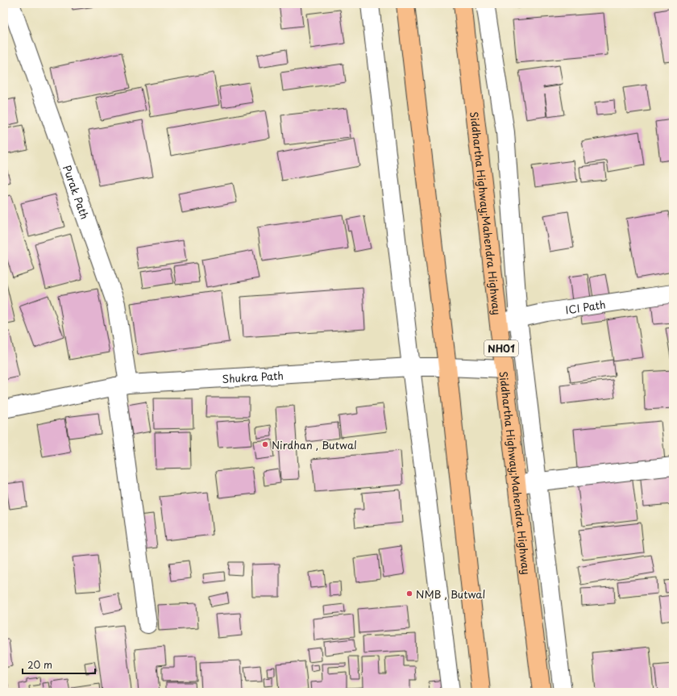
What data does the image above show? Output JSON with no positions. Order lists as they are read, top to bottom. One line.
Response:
{"streets":{"highway":["Siddhartha Highway;Mahendra Highway","NH01"],"street":["Purak Path","ICI Path","Shukra Path"]},"crossings":[["Purak Path","Shukra Path"],["Siddhartha Highway;Mahendra Highway","ICI Path"],["Siddhartha Highway;Mahendra Highway","Shukra Path"]],"places":["Nirdhan , Butwal","NMB , Butwal"],"scale_bar":"20 m"}
